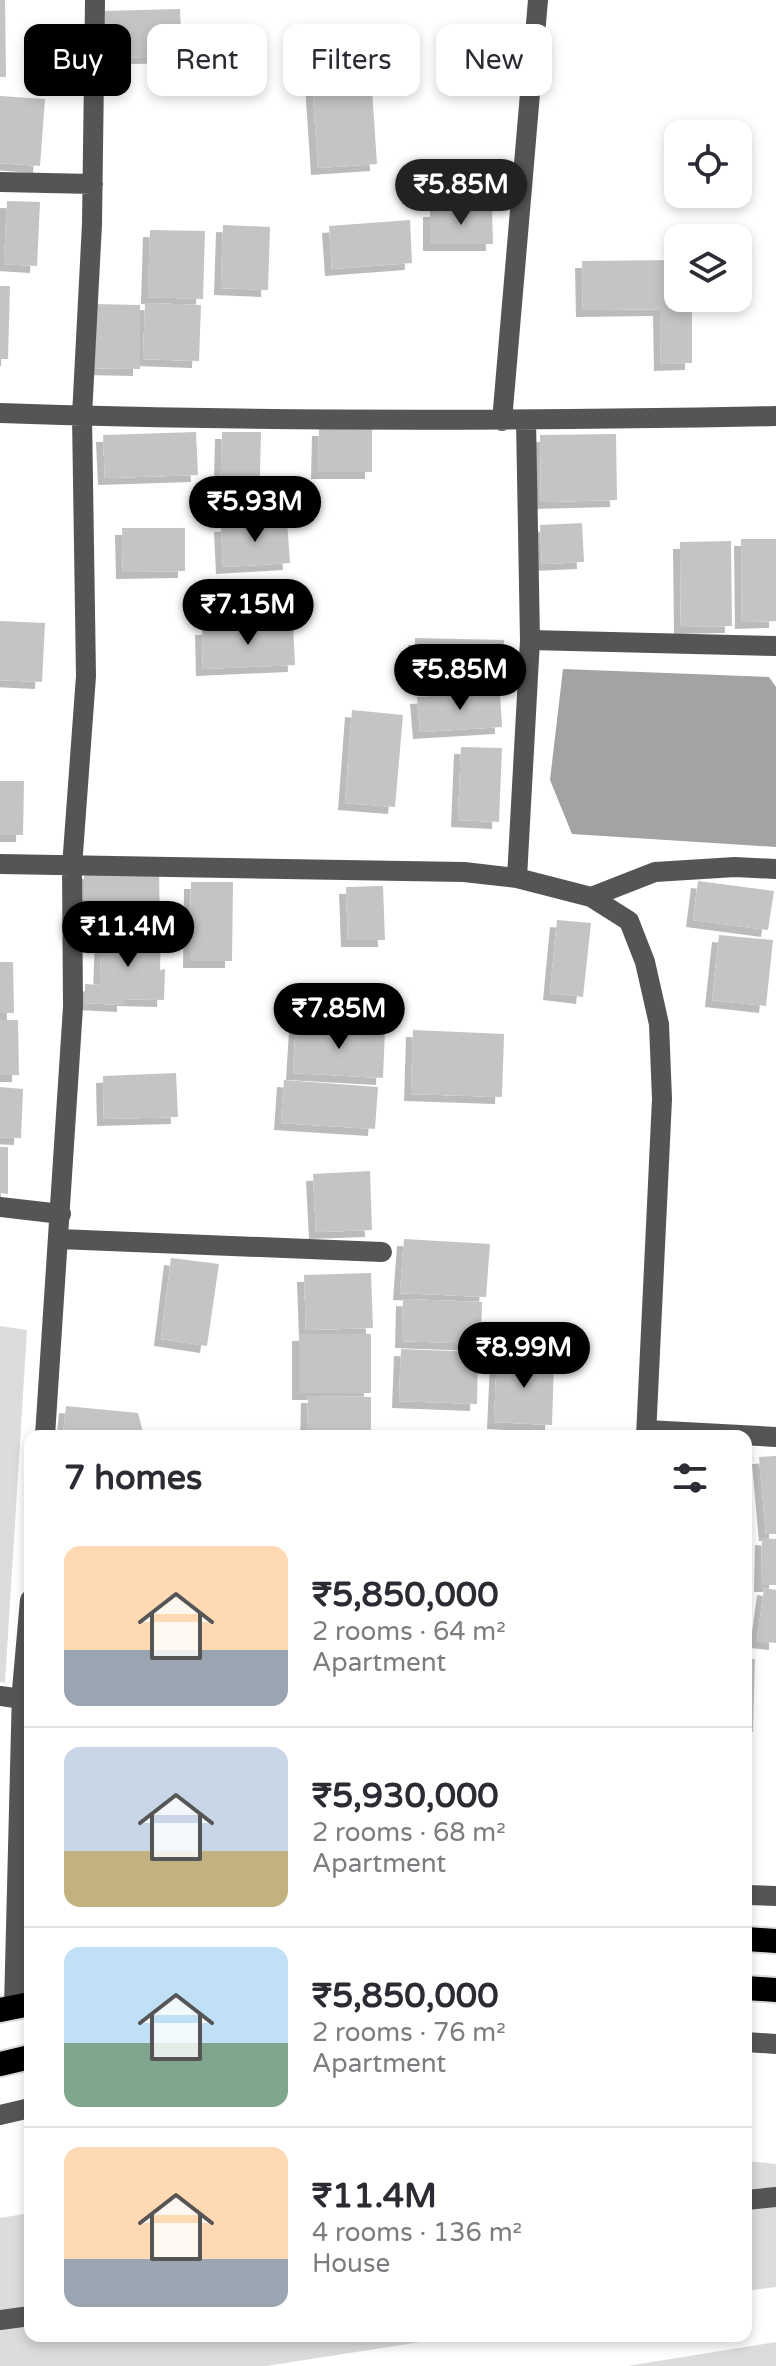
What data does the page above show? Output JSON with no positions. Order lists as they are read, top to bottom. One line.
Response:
{"page":{"chip":["Buy","Rent","Filters","New"],"price":["₹5.85M","₹5.93M","₹7.15M","₹5.85M","₹11.4M","₹7.85M","₹8.99M"],"heading":"7 homes","list":[{"name":"₹5,850,000","note":"2 rooms · 64 m² · Apartment"},{"name":"₹5,930,000","note":"2 rooms · 68 m² · Apartment"},{"name":"₹5,850,000","note":"2 rooms · 76 m² · Apartment"},{"name":"₹11.4M","note":"4 rooms · 136 m² · House"}]}}
